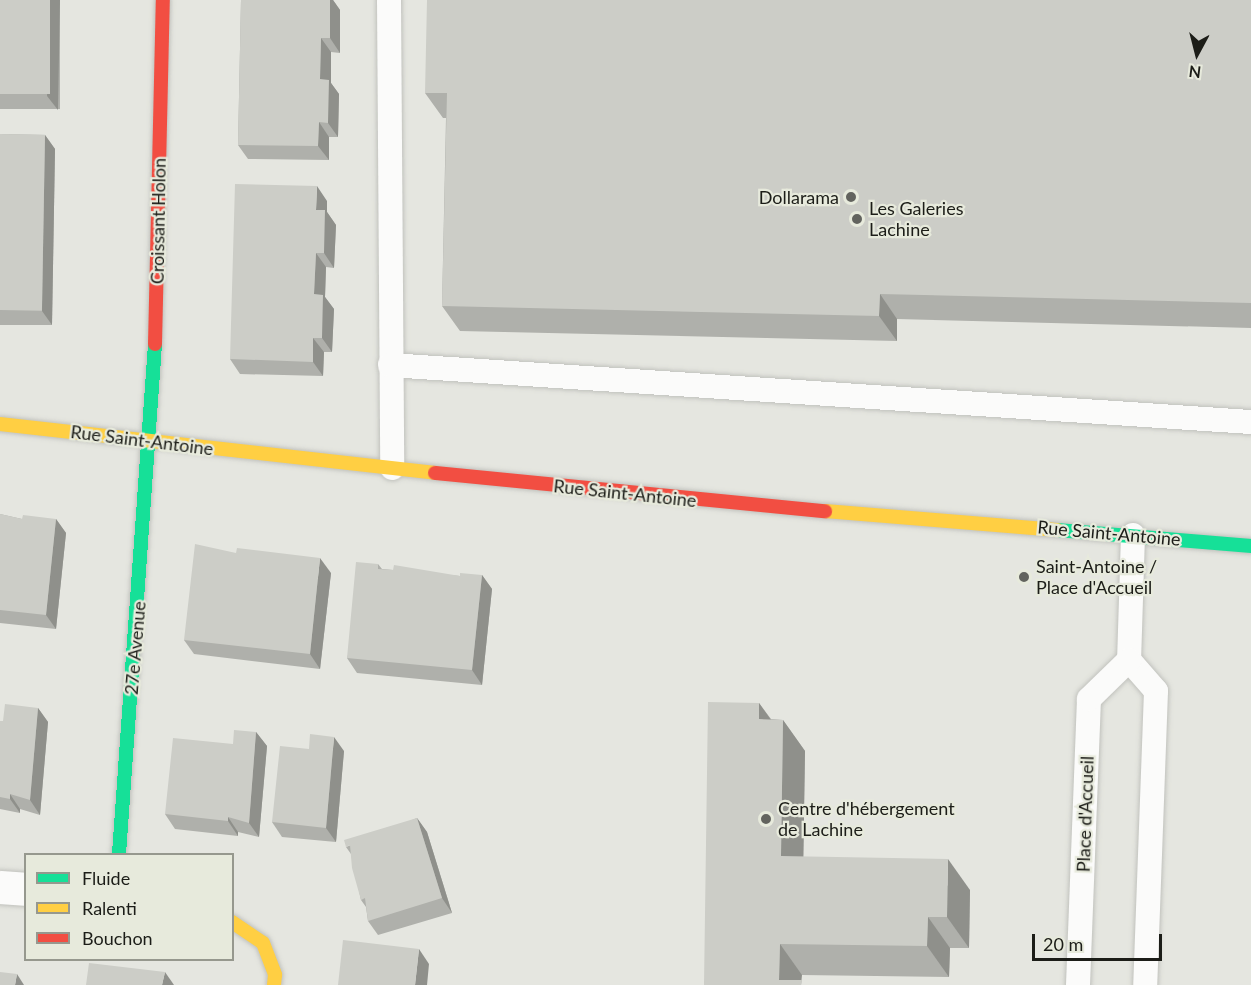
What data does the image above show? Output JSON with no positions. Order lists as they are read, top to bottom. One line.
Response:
{"streets":{"street":["Croissant Holon","Rue Saint-Antoine","27e Avenue"],"lane":["Place d'Accueil"]},"crossings":[["Croissant Holon","Rue Saint-Antoine"],["Croissant Holon","27e Avenue"],["Rue Saint-Antoine","27e Avenue"]],"places":["Dollarama","Les Galeries Lachine","Saint-Antoine / Place d'Accueil","Centre d'hébergement de Lachine"],"legend":["Fluide","Ralenti","Bouchon"],"scale_bar":"20 m","north":"bottom"}
